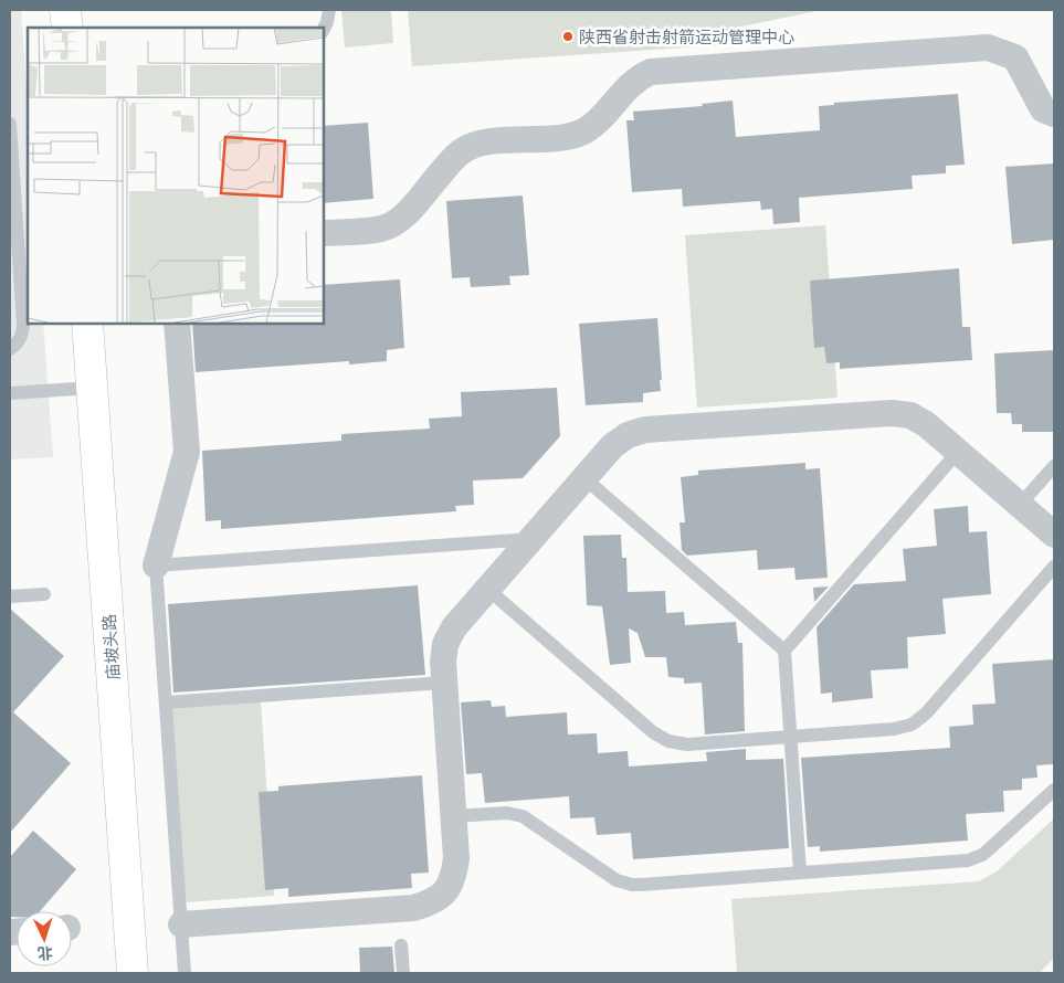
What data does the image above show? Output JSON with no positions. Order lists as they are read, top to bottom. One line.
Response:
{"streets":{"street":["庙坡头路"]},"places":["陕西省射击射箭运动管理中心"],"north":"bottom"}
